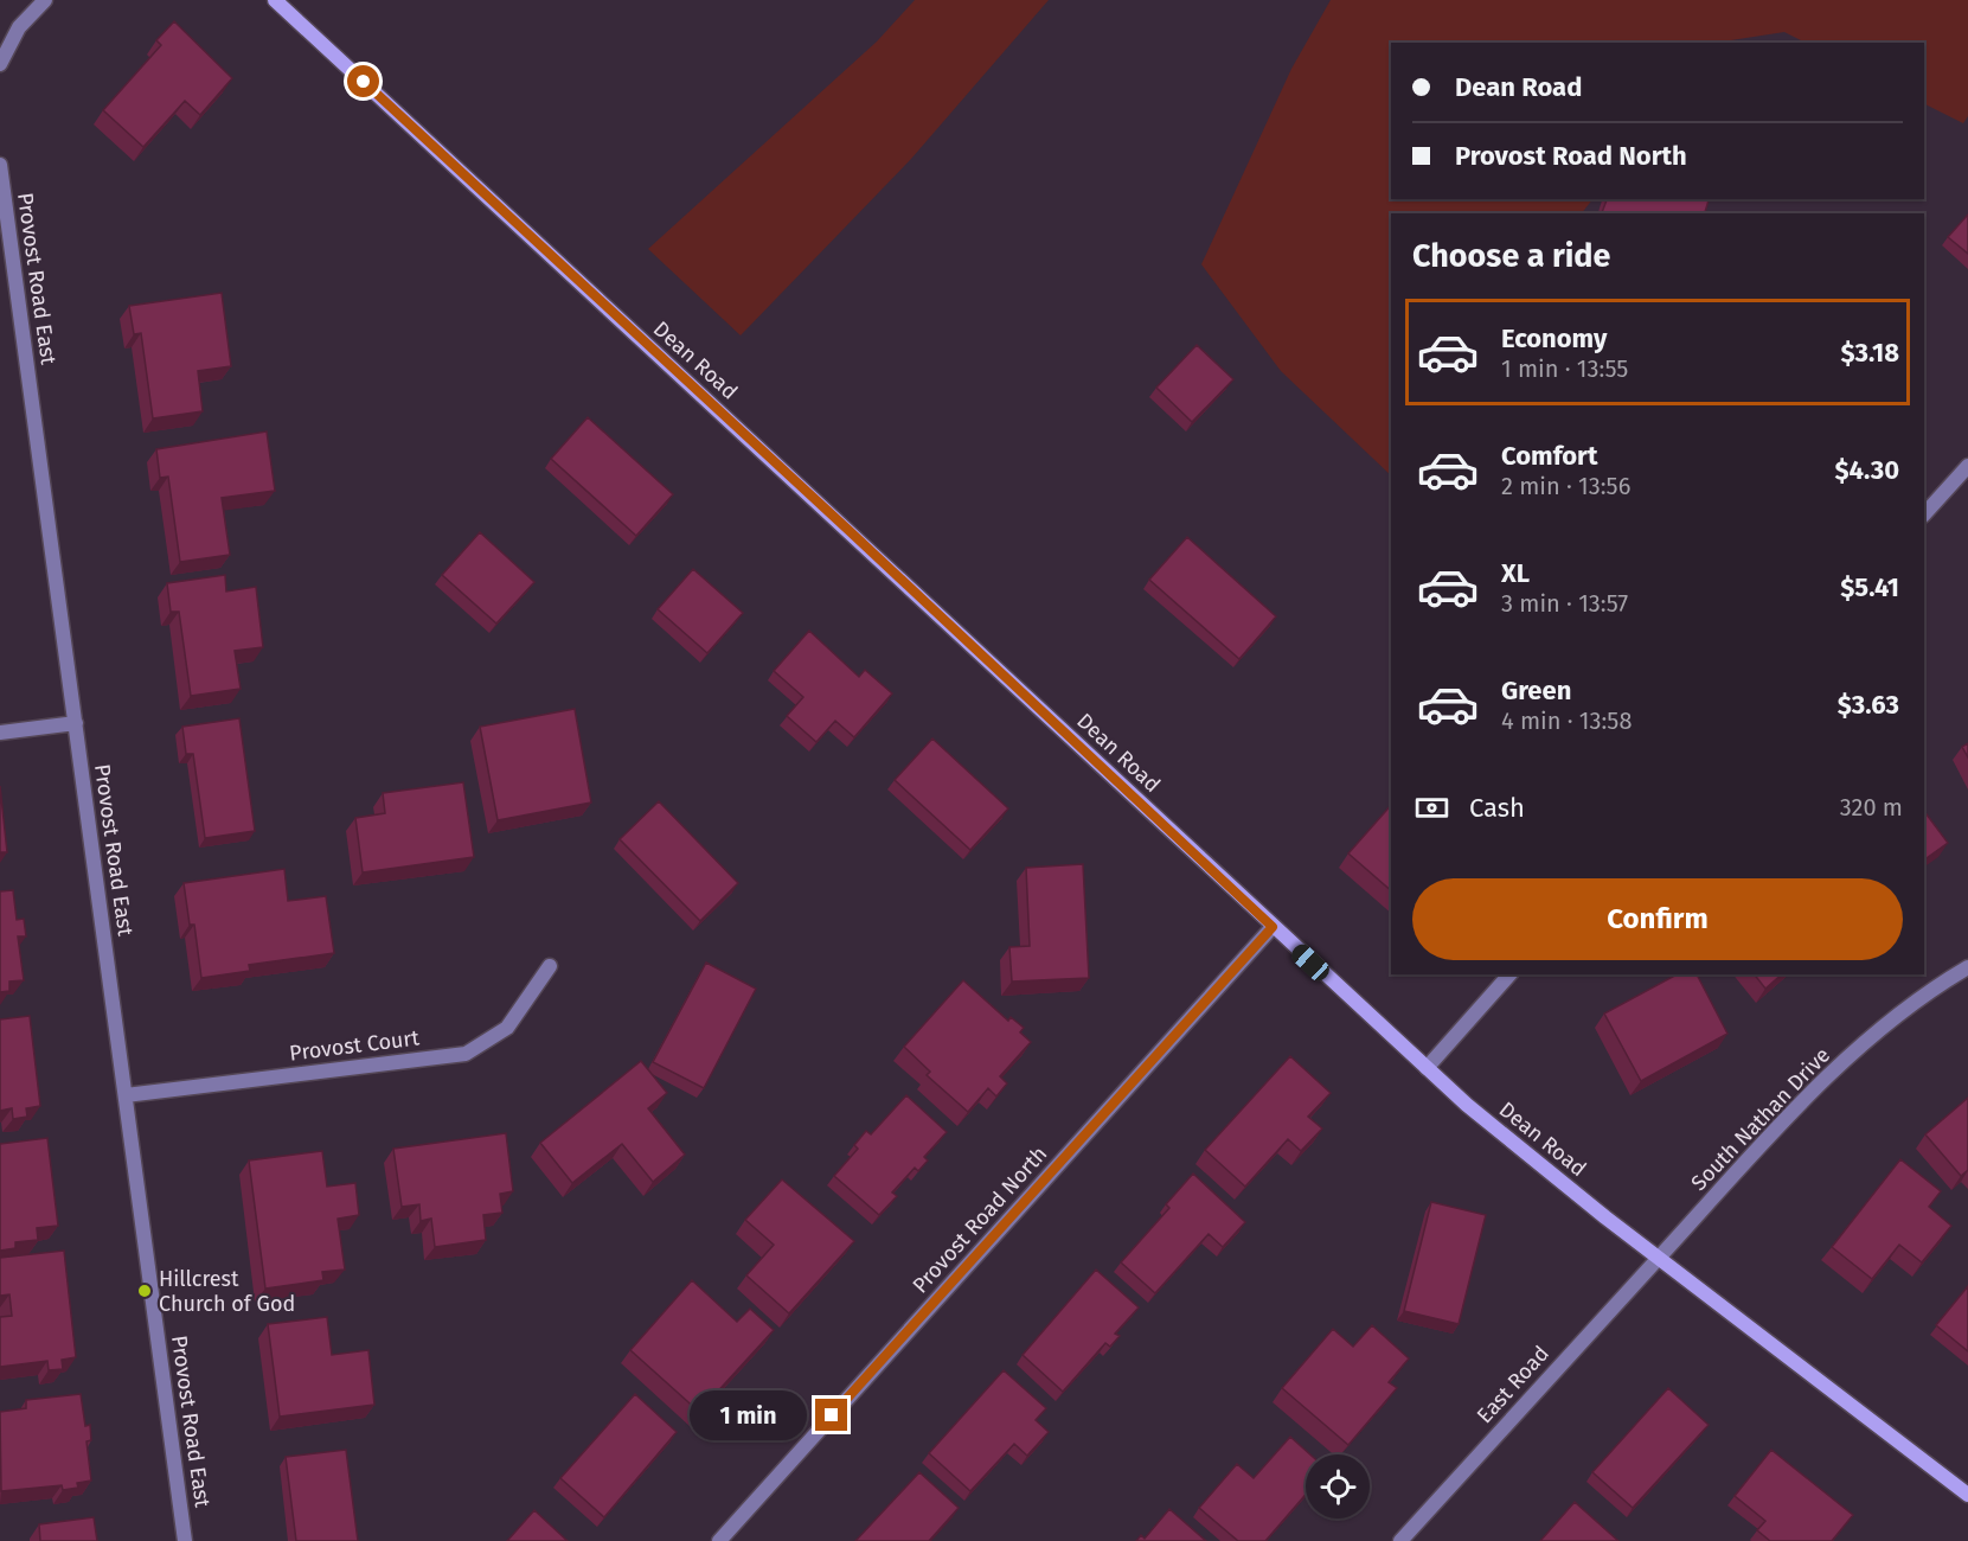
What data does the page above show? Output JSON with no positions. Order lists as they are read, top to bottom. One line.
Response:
{"streets":{"main road":["Dean Road"],"street":["Provost Road East","Provost Court","South Nathan Drive","Provost Road North","East Road"]},"crossings":[["Provost Road East","Provost Court"],["Dean Road","South Nathan Drive"],["Dean Road","Provost Road North"],["Dean Road","East Road"],["South Nathan Drive","East Road"]],"places":["Hillcrest Church of God"],"page":{"banner":["Dean Road","Provost Road North"],"heading":"Choose a ride","list":[{"name":"Economy","note":"1 min · 13:55","value":"$3.18"},{"name":"Comfort","note":"2 min · 13:56","value":"$4.30"},{"name":"XL","note":"3 min · 13:57","value":"$5.41"},{"name":"Green","note":"4 min · 13:58","value":"$3.63"}],"pay":["Cash","320 m"],"buttons":"Confirm","bubble":"1 min"}}
